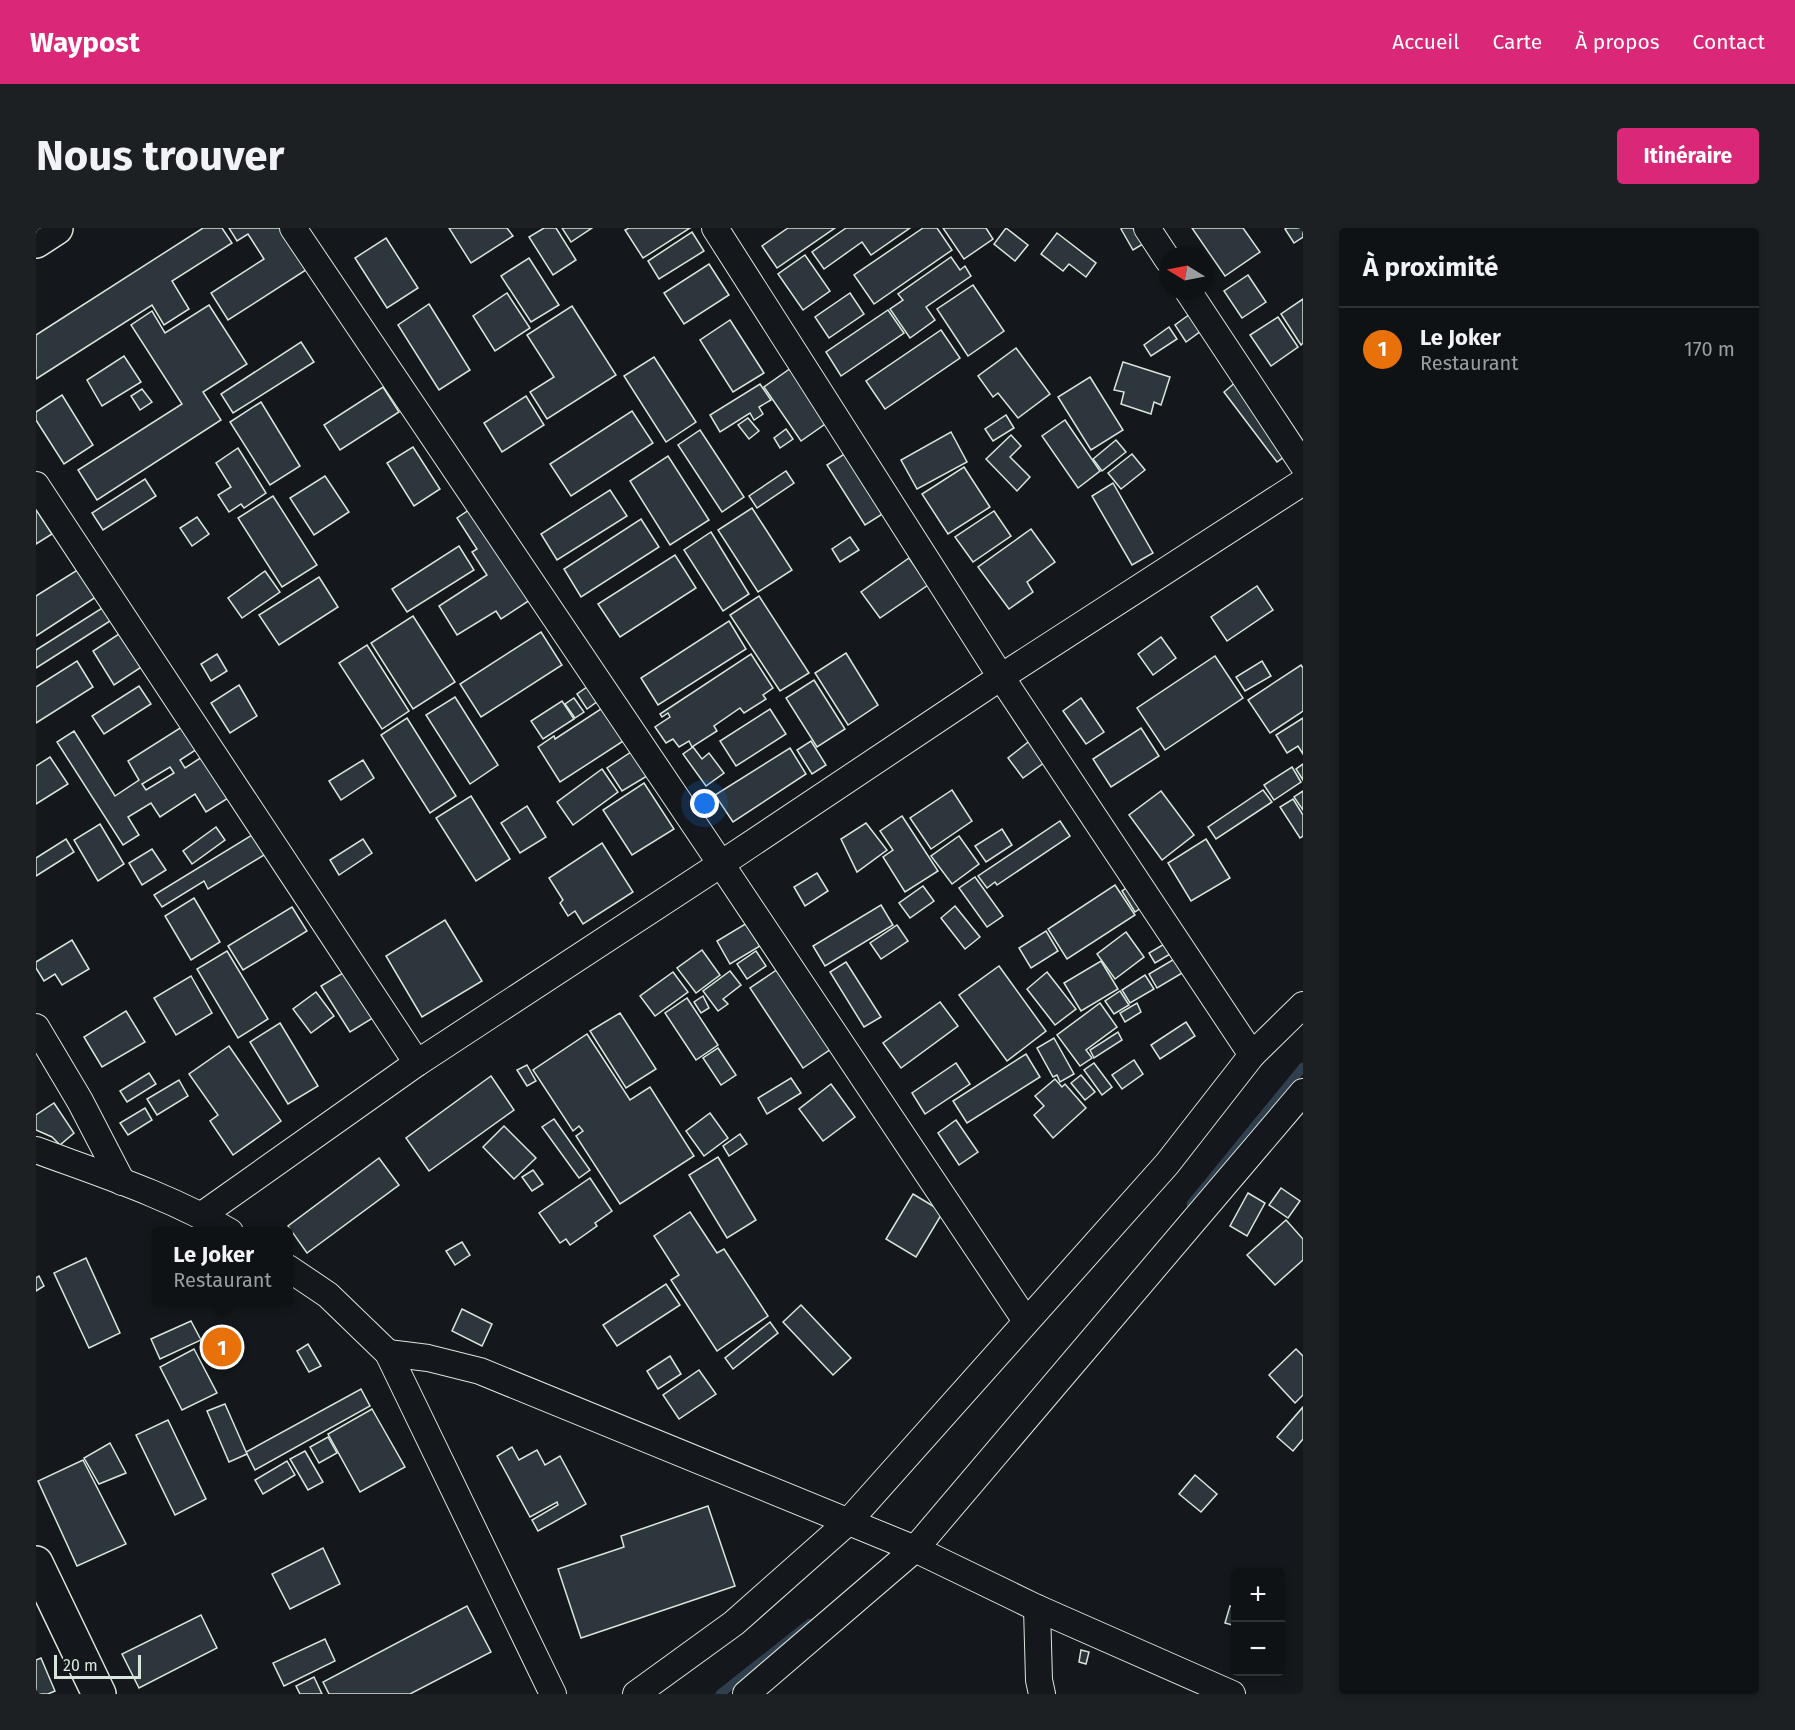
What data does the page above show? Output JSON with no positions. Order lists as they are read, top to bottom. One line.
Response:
{"scale_bar":"20 m","north":"left","page":{"header":"Waypost","nav":["Accueil","Carte","À propos","Contact"],"buttons":"Itinéraire","title":"Nous trouver","heading":"À proximité","list":[{"mark":"1","name":"Le Joker","note":"Restaurant","value":"170 m"}],"popup":["Le Joker","Restaurant"],"pins":"1","map_buttons":["+","−"],"scale":"20 m"}}
